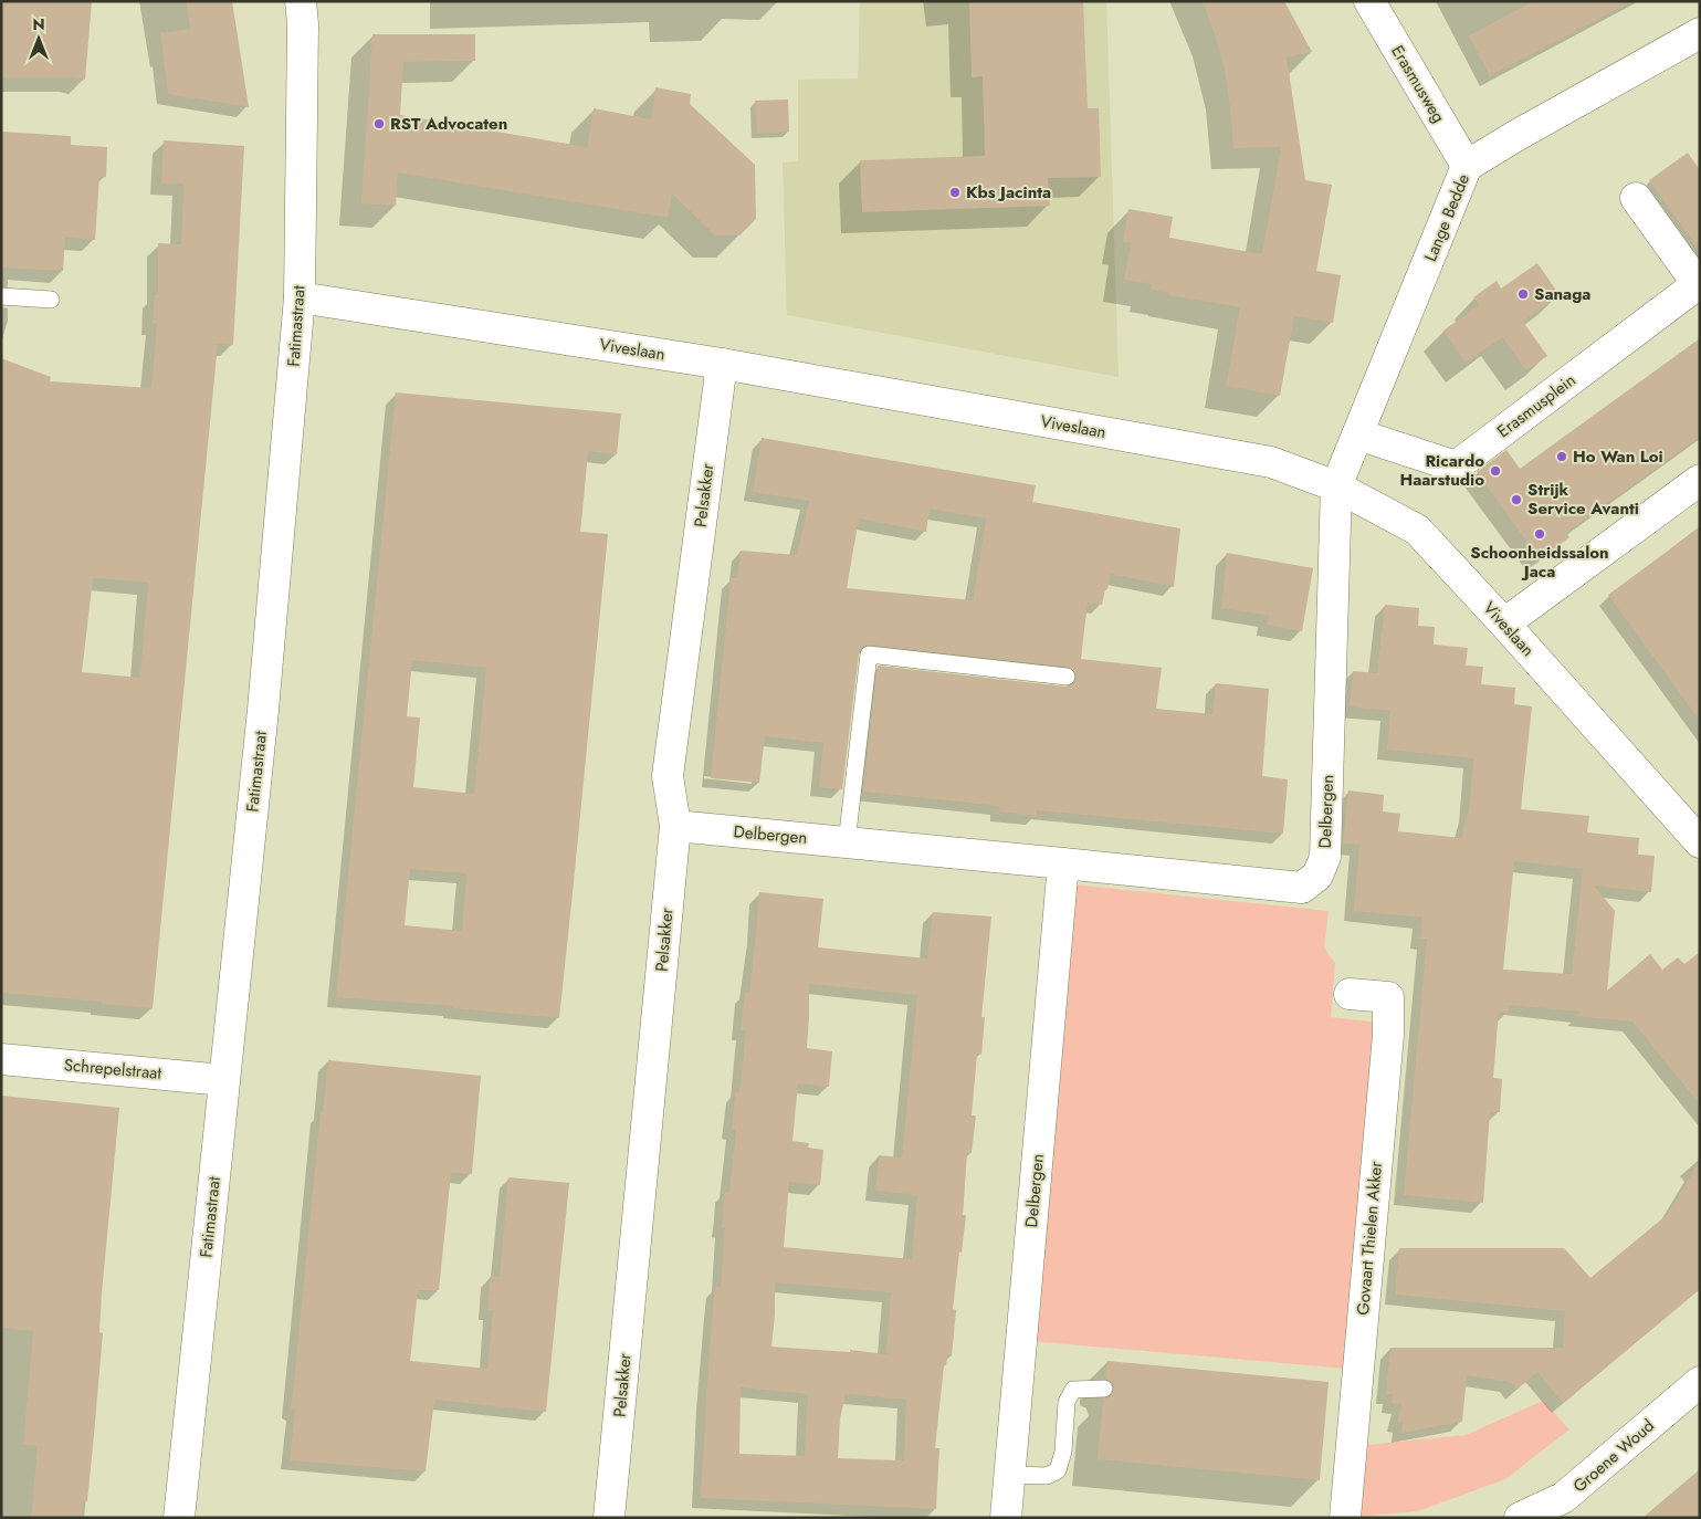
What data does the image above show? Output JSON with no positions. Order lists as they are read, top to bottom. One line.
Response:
{"streets":{"street":["Erasmusweg","Lange Bedde","Fatimastraat","Viveslaan","Erasmusplein","Pelsakker","Delbergen","Schrepelstraat","Govaart Thielen Akker","Groene Woud"]},"crossings":[["Erasmusweg","Lange Bedde"],["Lange Bedde","Viveslaan"],["Lange Bedde","Erasmusplein"],["Lange Bedde","Delbergen"],["Fatimastraat","Viveslaan"],["Fatimastraat","Schrepelstraat"],["Viveslaan","Pelsakker"],["Viveslaan","Delbergen"],["Pelsakker","Delbergen"]],"places":["RST Advocaten","Kbs Jacinta","Sanaga","Ho Wan Loi","Ricardo Haarstudio","Strijk Service Avanti","Schoonheidssalon Jaca"],"north":"top"}
